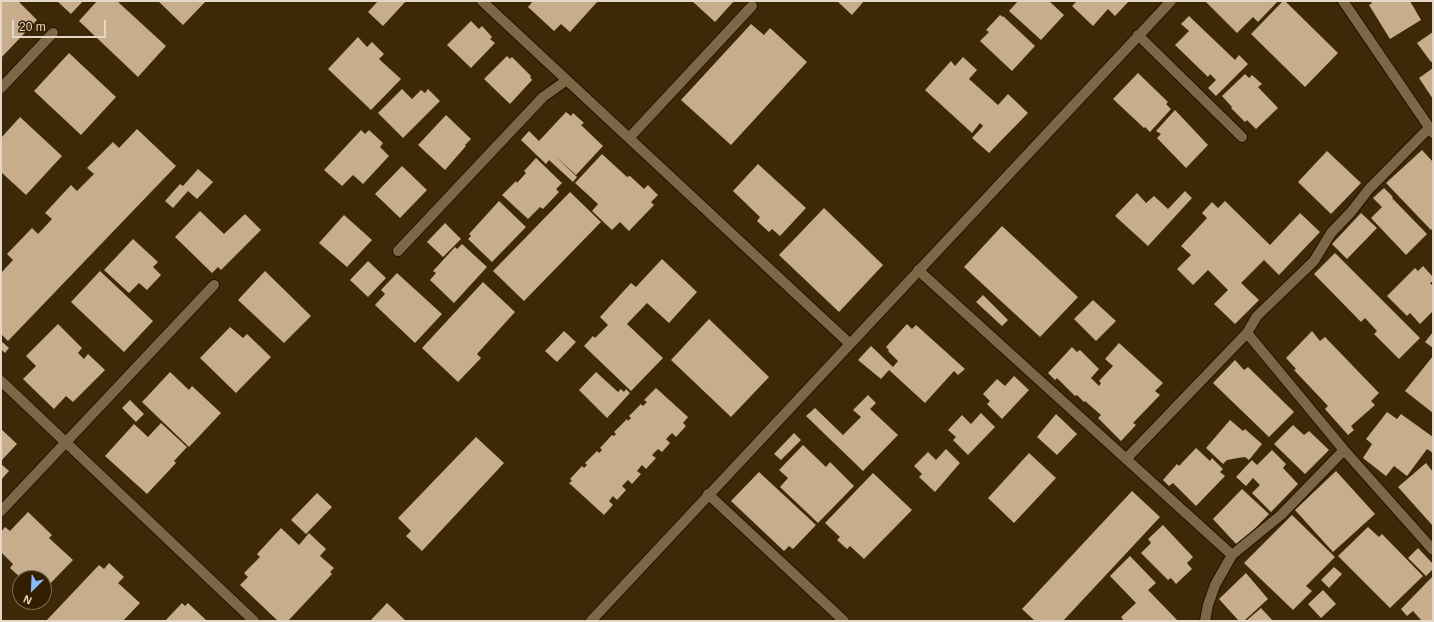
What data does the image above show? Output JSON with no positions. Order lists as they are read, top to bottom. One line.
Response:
{"scale_bar":"20 m","north":"bottom left"}
